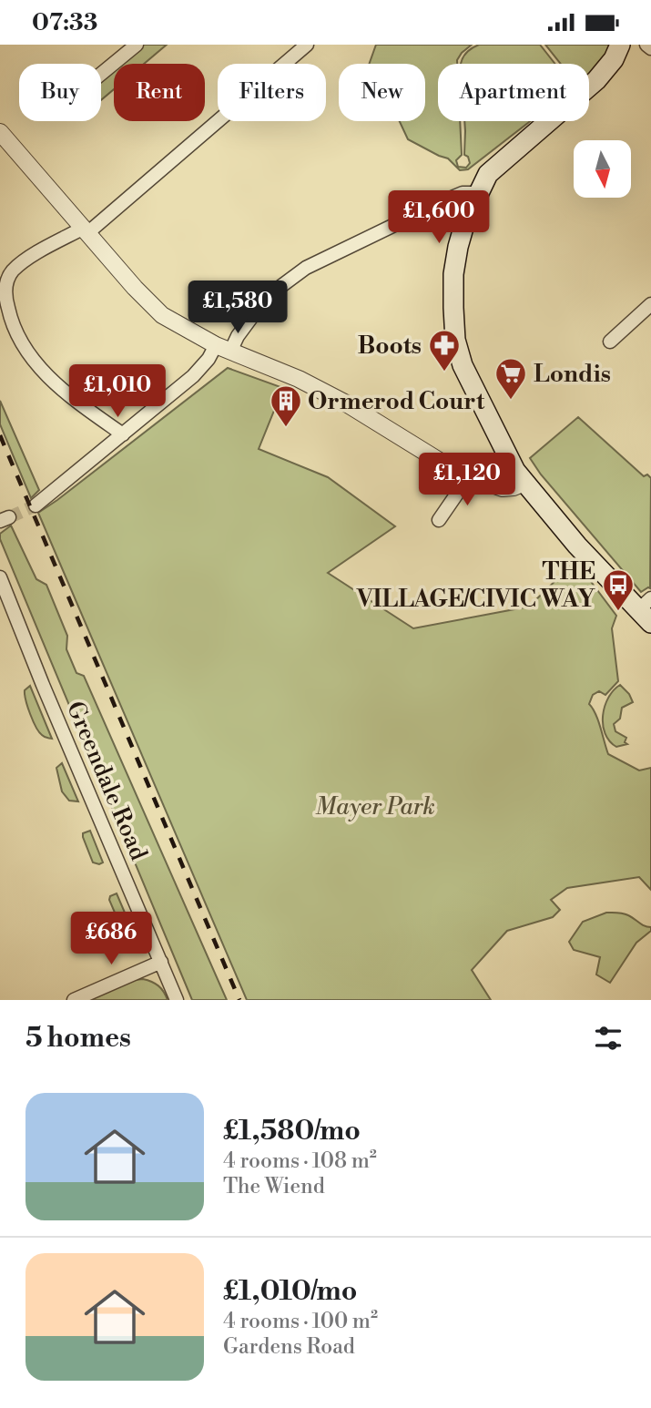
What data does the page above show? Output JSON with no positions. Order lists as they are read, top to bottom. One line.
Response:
{"streets":{"street":["Greendale Road"]},"parks":["Mayer Park"],"places":{"pharmacy":["Boots"],"supermarket":["Londis"],"building":["Ormerod Court"],"bus stop":["THE VILLAGE/CIVIC WAY"]},"north":"bottom","page":{"status":"07:33","chip":["Buy","Rent","Filters","New","Apartment"],"price":["£1,600","£1,580","£1,010","£1,120","£686"],"heading":"5 homes","list":[{"name":"£1,580/mo","note":"4 rooms · 108 m² · The Wiend"},{"name":"£1,010/mo","note":"4 rooms · 100 m² · Gardens Road"}]}}
